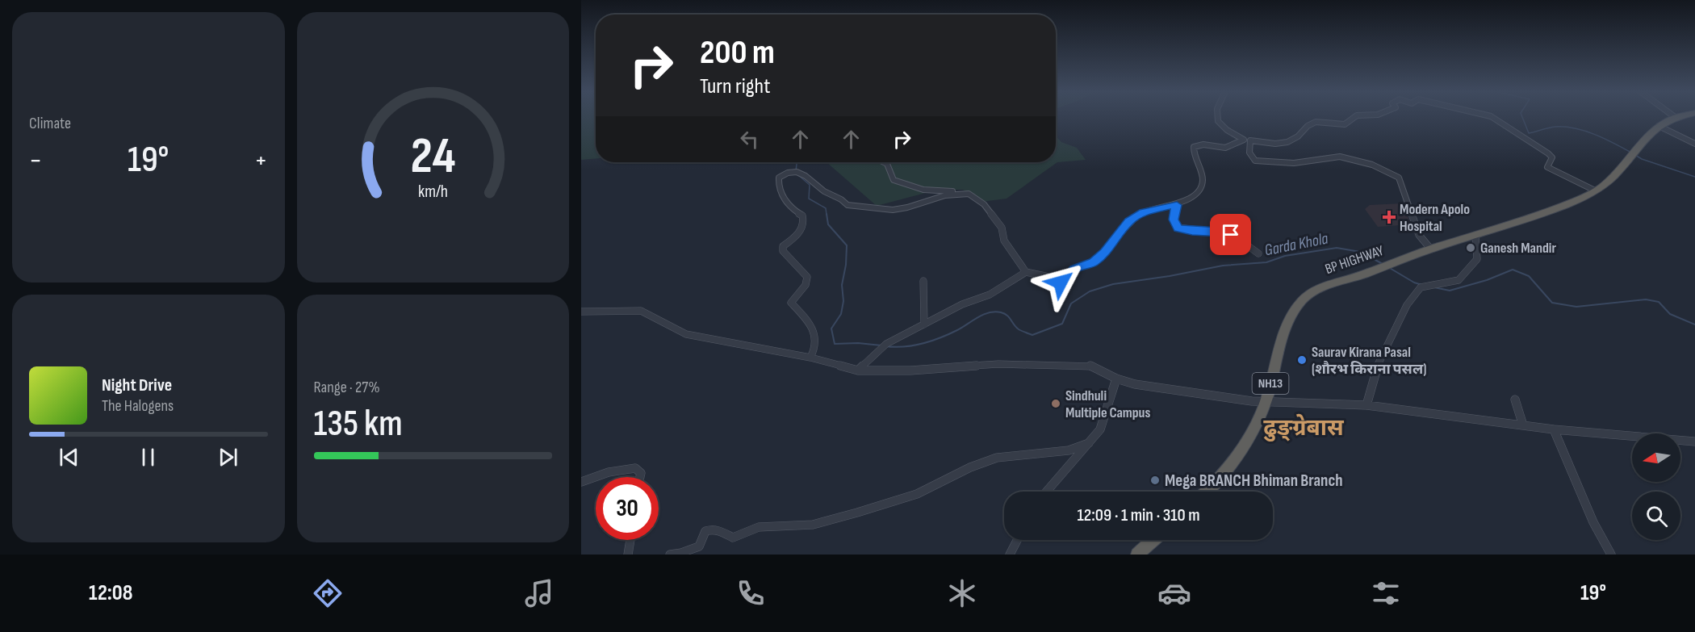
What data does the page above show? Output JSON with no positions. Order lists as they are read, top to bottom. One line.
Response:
{"streets":{"highway":["BP HIGHWAY","NH13"]},"districts":["ढुङ्ग्रेबास"],"water":["Garda Khola"],"places":{"health":["Modern Apolo Hospital"],"other":["Ganesh Mandir","Saurav Kirana Pasal (शौरभ किराना पसल)","Sindhuli Multiple Campus","Mega BRANCH Bhiman Branch"]},"north":"left","page":{"tile":["Climate",["Range · 27%","135 km"]],"turn":["200 m","Turn right"],"heat":["−","19°","+"],"song":["Night Drive","The Halogens"],"limit":"30","trip":"12:09 · 1 min · 310 m","tabs":["12:08","19°"],"gauge":["24","km/h"]}}
